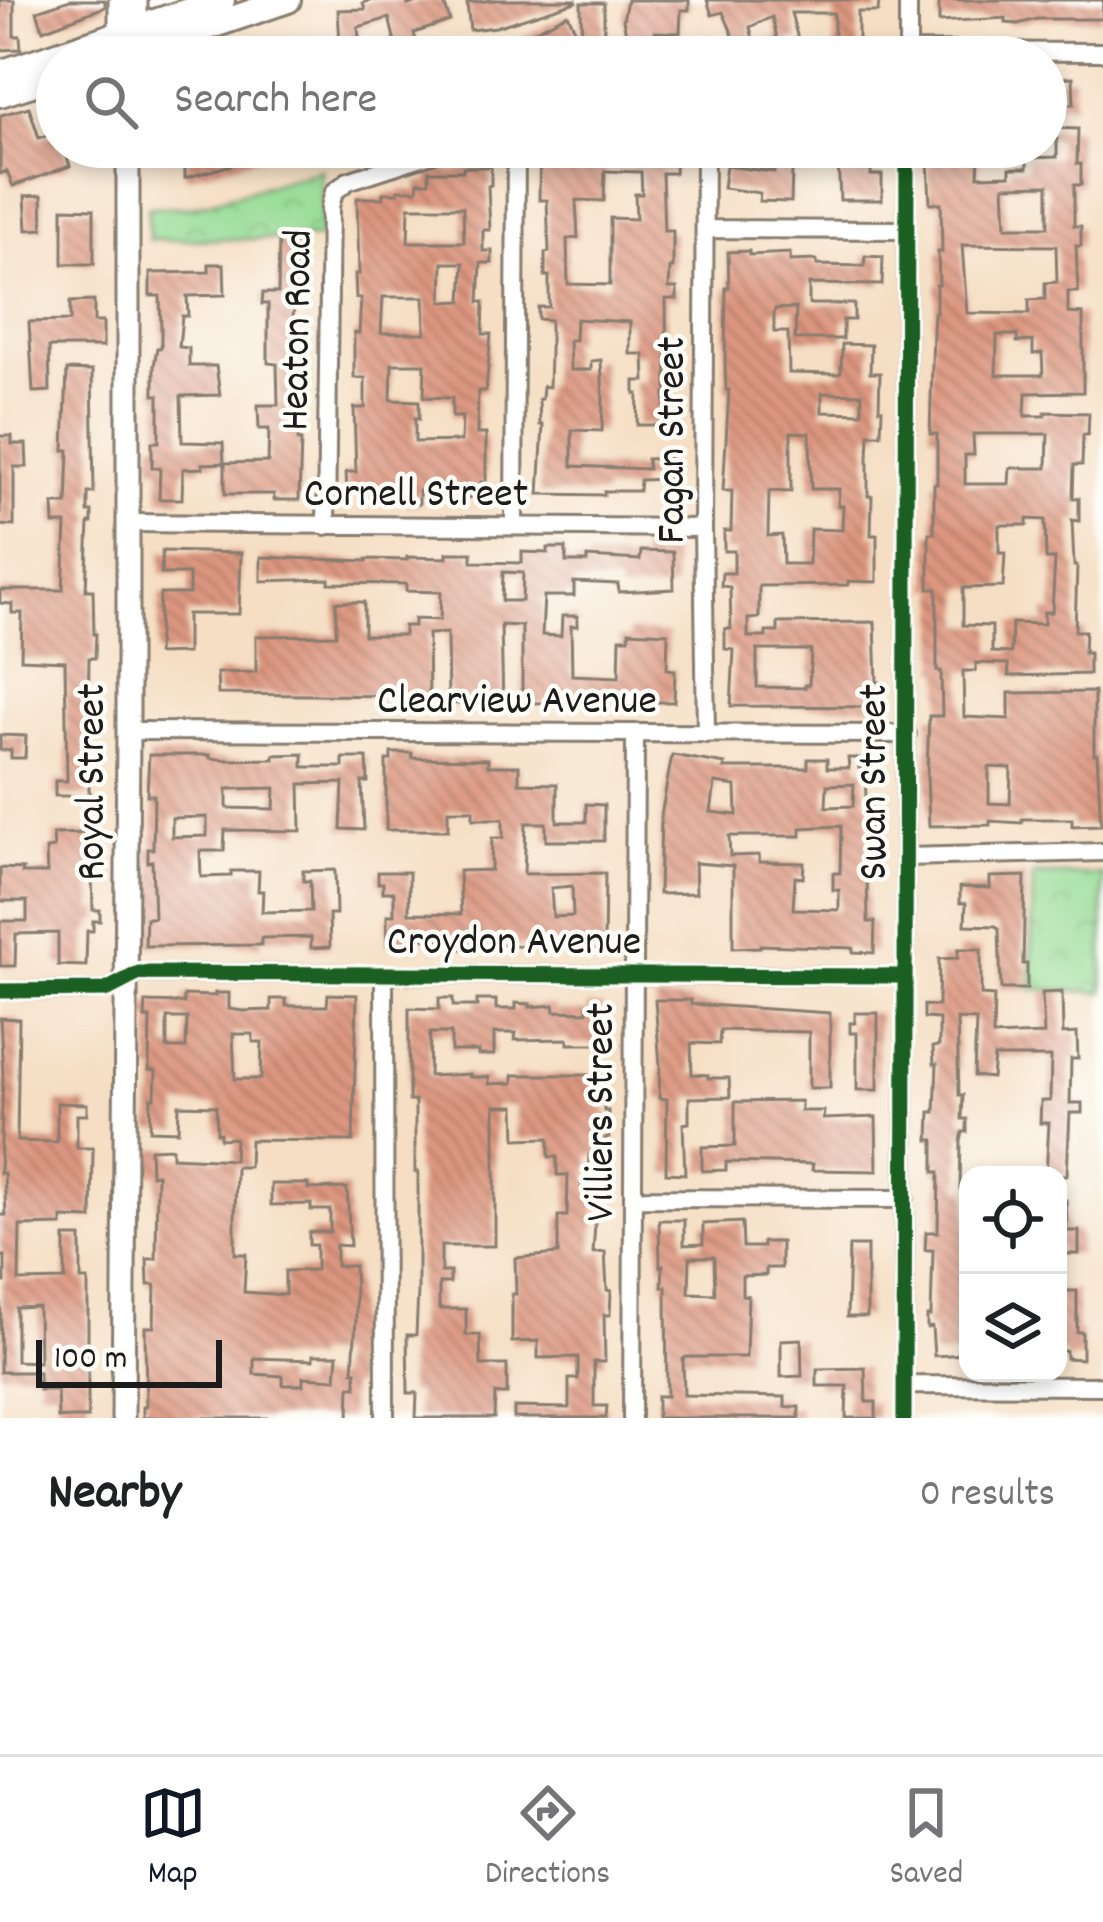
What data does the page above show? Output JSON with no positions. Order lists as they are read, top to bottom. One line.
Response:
{"streets":{"main road":["Royal Street"],"street":["Heaton Road","Fagan Street","Cornell Street","Clearview Avenue","Swan Street","Croydon Avenue","Villiers Street"]},"crossings":[["Heaton Road","Cornell Street"],["Fagan Street","Cornell Street"],["Fagan Street","Clearview Avenue"],["Cornell Street","Royal Street"],["Clearview Avenue","Royal Street"],["Clearview Avenue","Swan Street"],["Clearview Avenue","Villiers Street"],["Royal Street","Croydon Avenue"],["Swan Street","Croydon Avenue"],["Croydon Avenue","Villiers Street"]],"scale_bar":"100 m","page":{"search":"Search here","scale":"100 m","heading":["Nearby","0 results"],"nav":["Map","Directions","Saved"]}}
